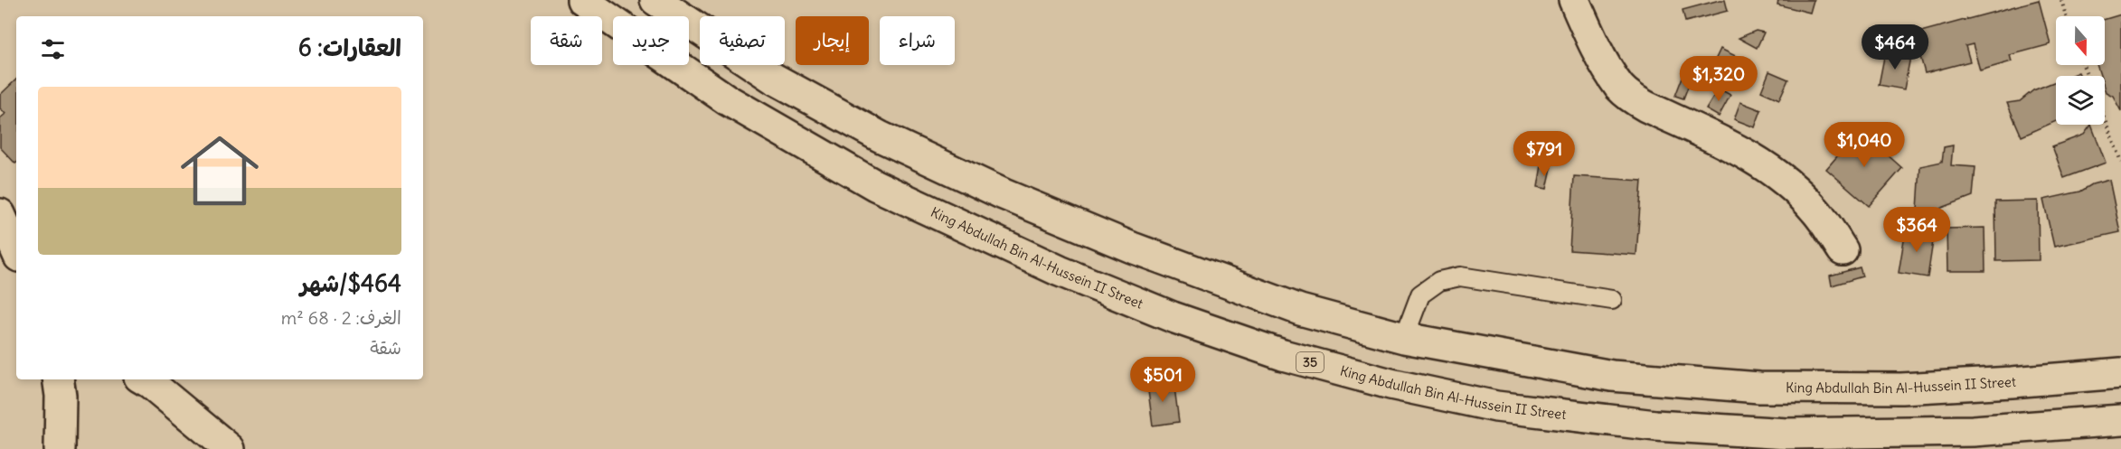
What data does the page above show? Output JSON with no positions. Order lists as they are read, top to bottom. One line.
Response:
{"streets":{"main road":["King Abdullah Bin Al-Hussein II Street","35"]},"north":"bottom","page":{"chip":["شراء","إيجار","تصفية","جديد","شقة"],"heading":"العقارات: 6","price":["$464","$1,320","$1,040","$791","$364","$501"],"list":[{"name":"$464/شهر","note":"الغرف: 2 · 68 m² · شقة"}]}}
